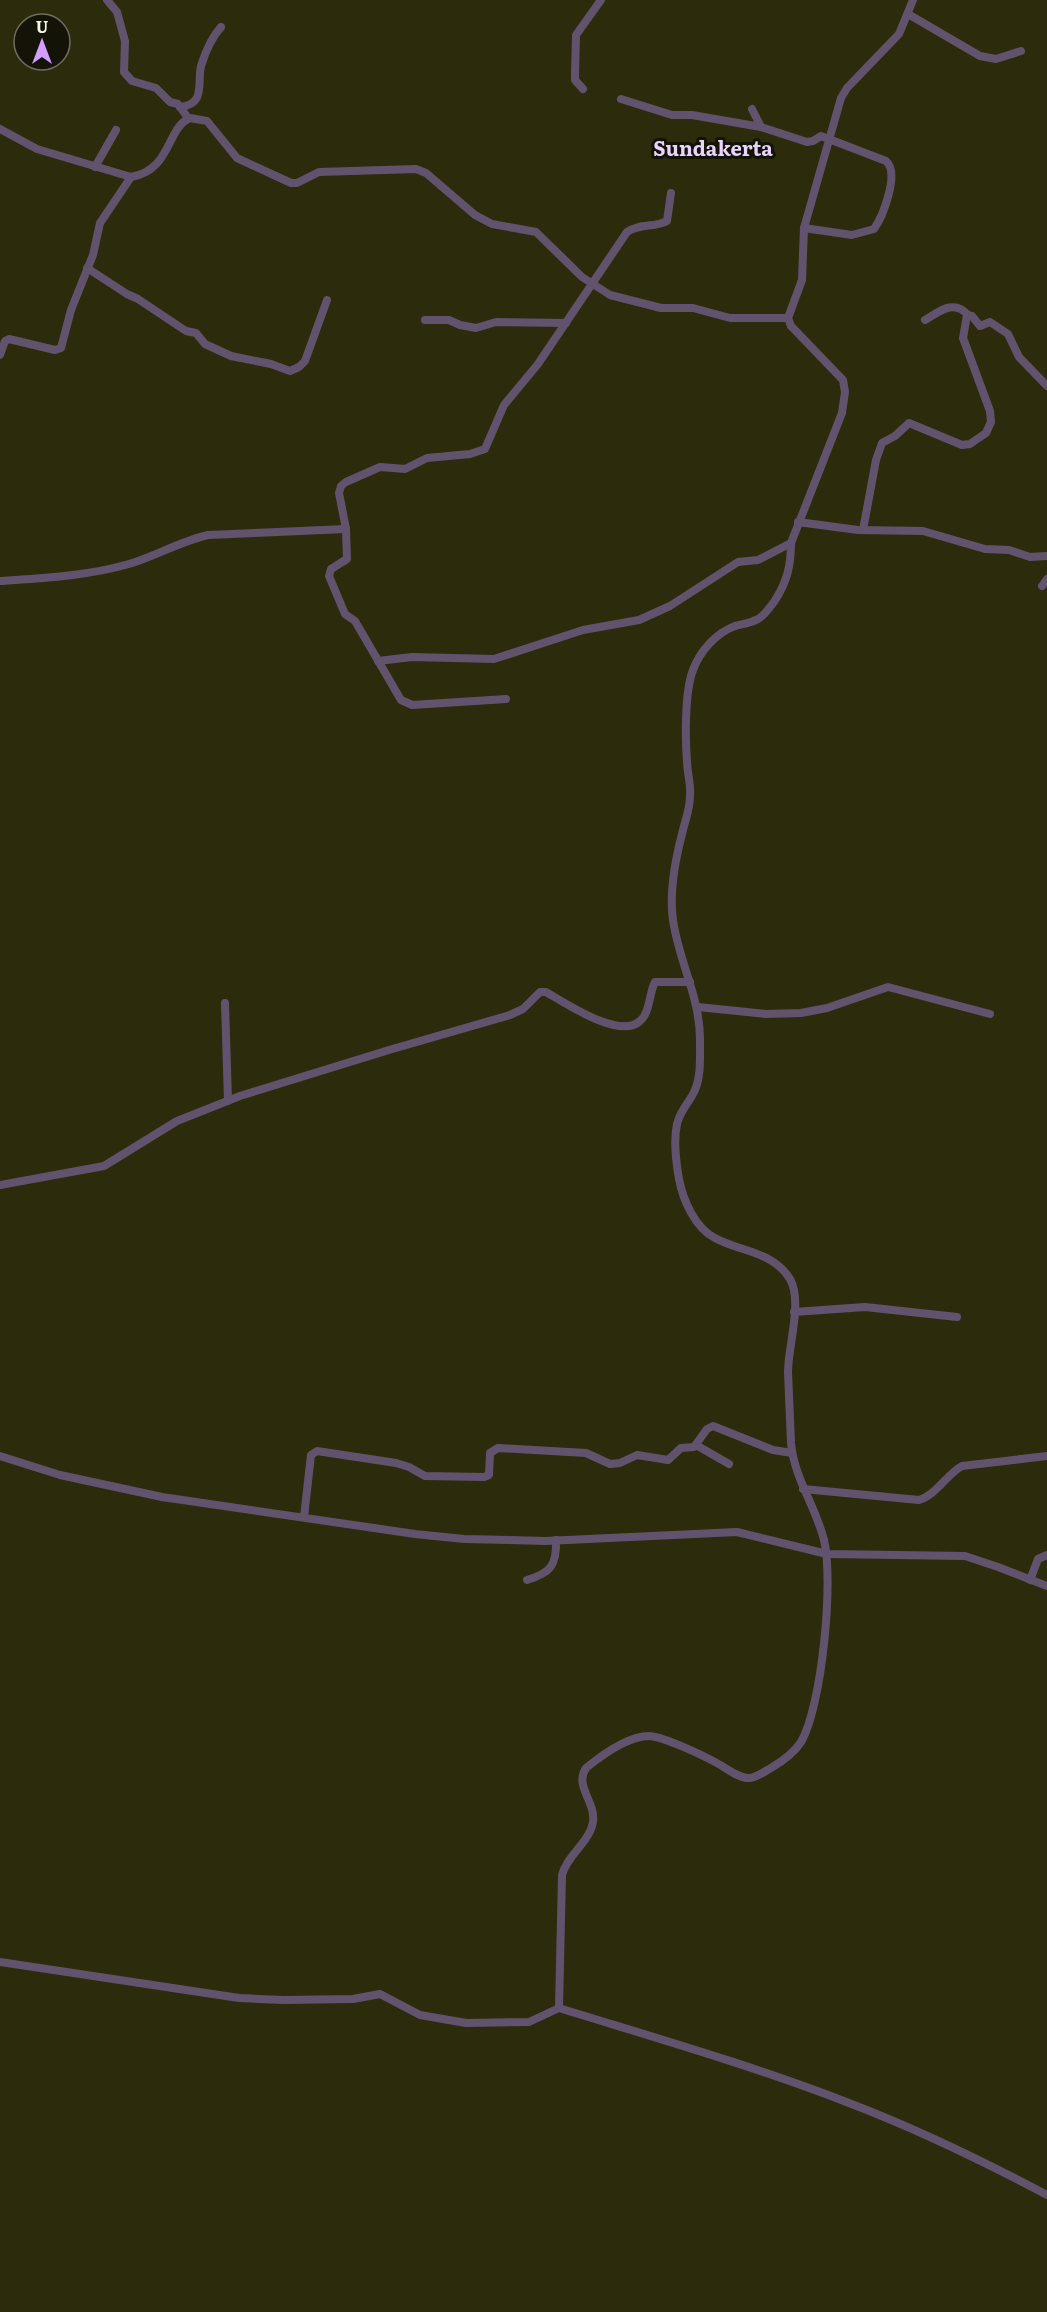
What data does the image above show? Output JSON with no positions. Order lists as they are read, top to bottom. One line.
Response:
{"districts":["Sundakerta"],"north":"top"}
